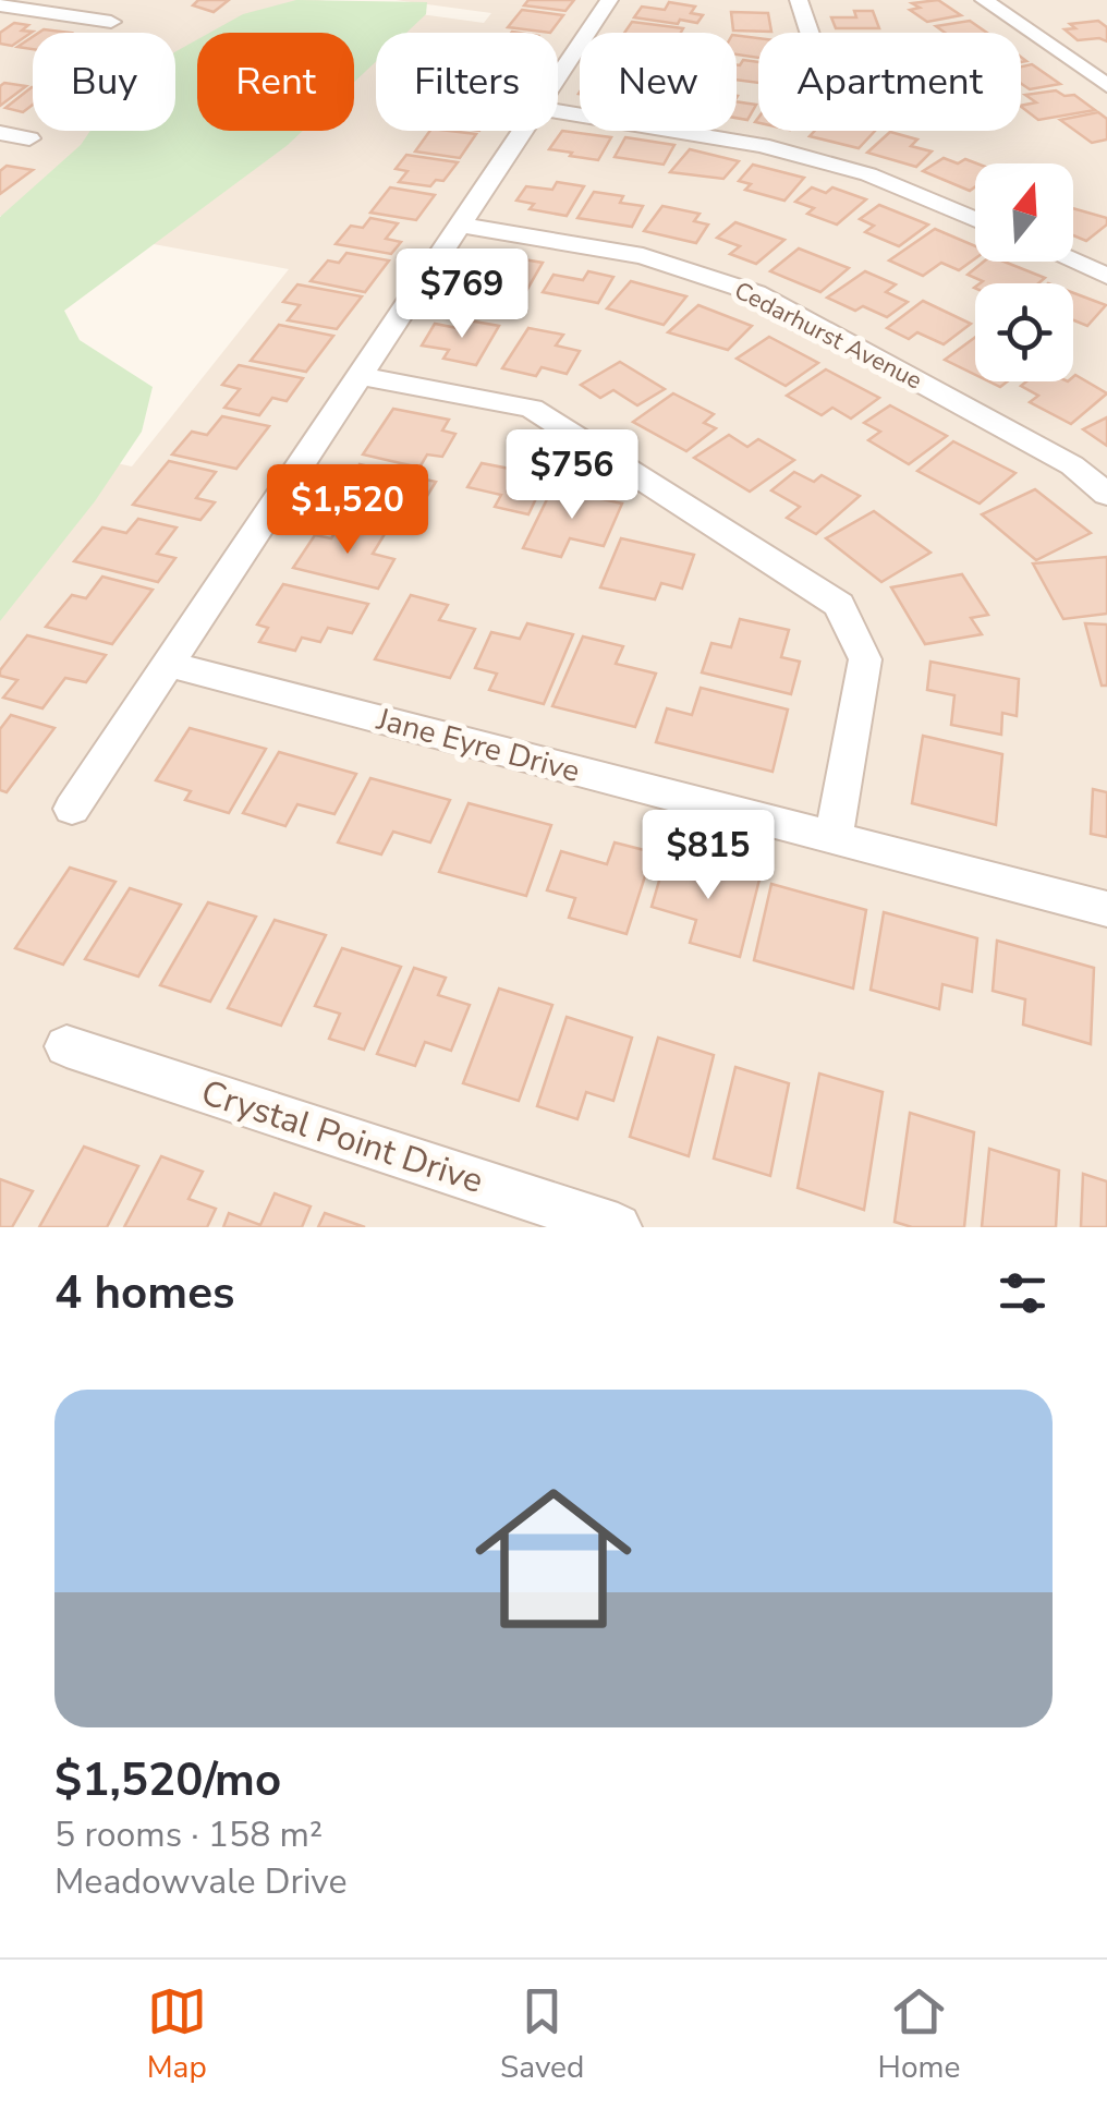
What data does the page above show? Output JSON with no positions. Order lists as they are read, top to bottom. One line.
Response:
{"streets":{"street":["Cedarhurst Avenue","Jane Eyre Drive","Crystal Point Drive"]},"north":"top","page":{"chip":["Buy","Rent","Filters","New","Apartment"],"price":["$769","$756","$1,520","$815"],"heading":"4 homes","list":[{"name":"$1,520/mo","note":"5 rooms · 158 m² · Meadowvale Drive"}],"tabs":["Map","Saved","Home"]}}
